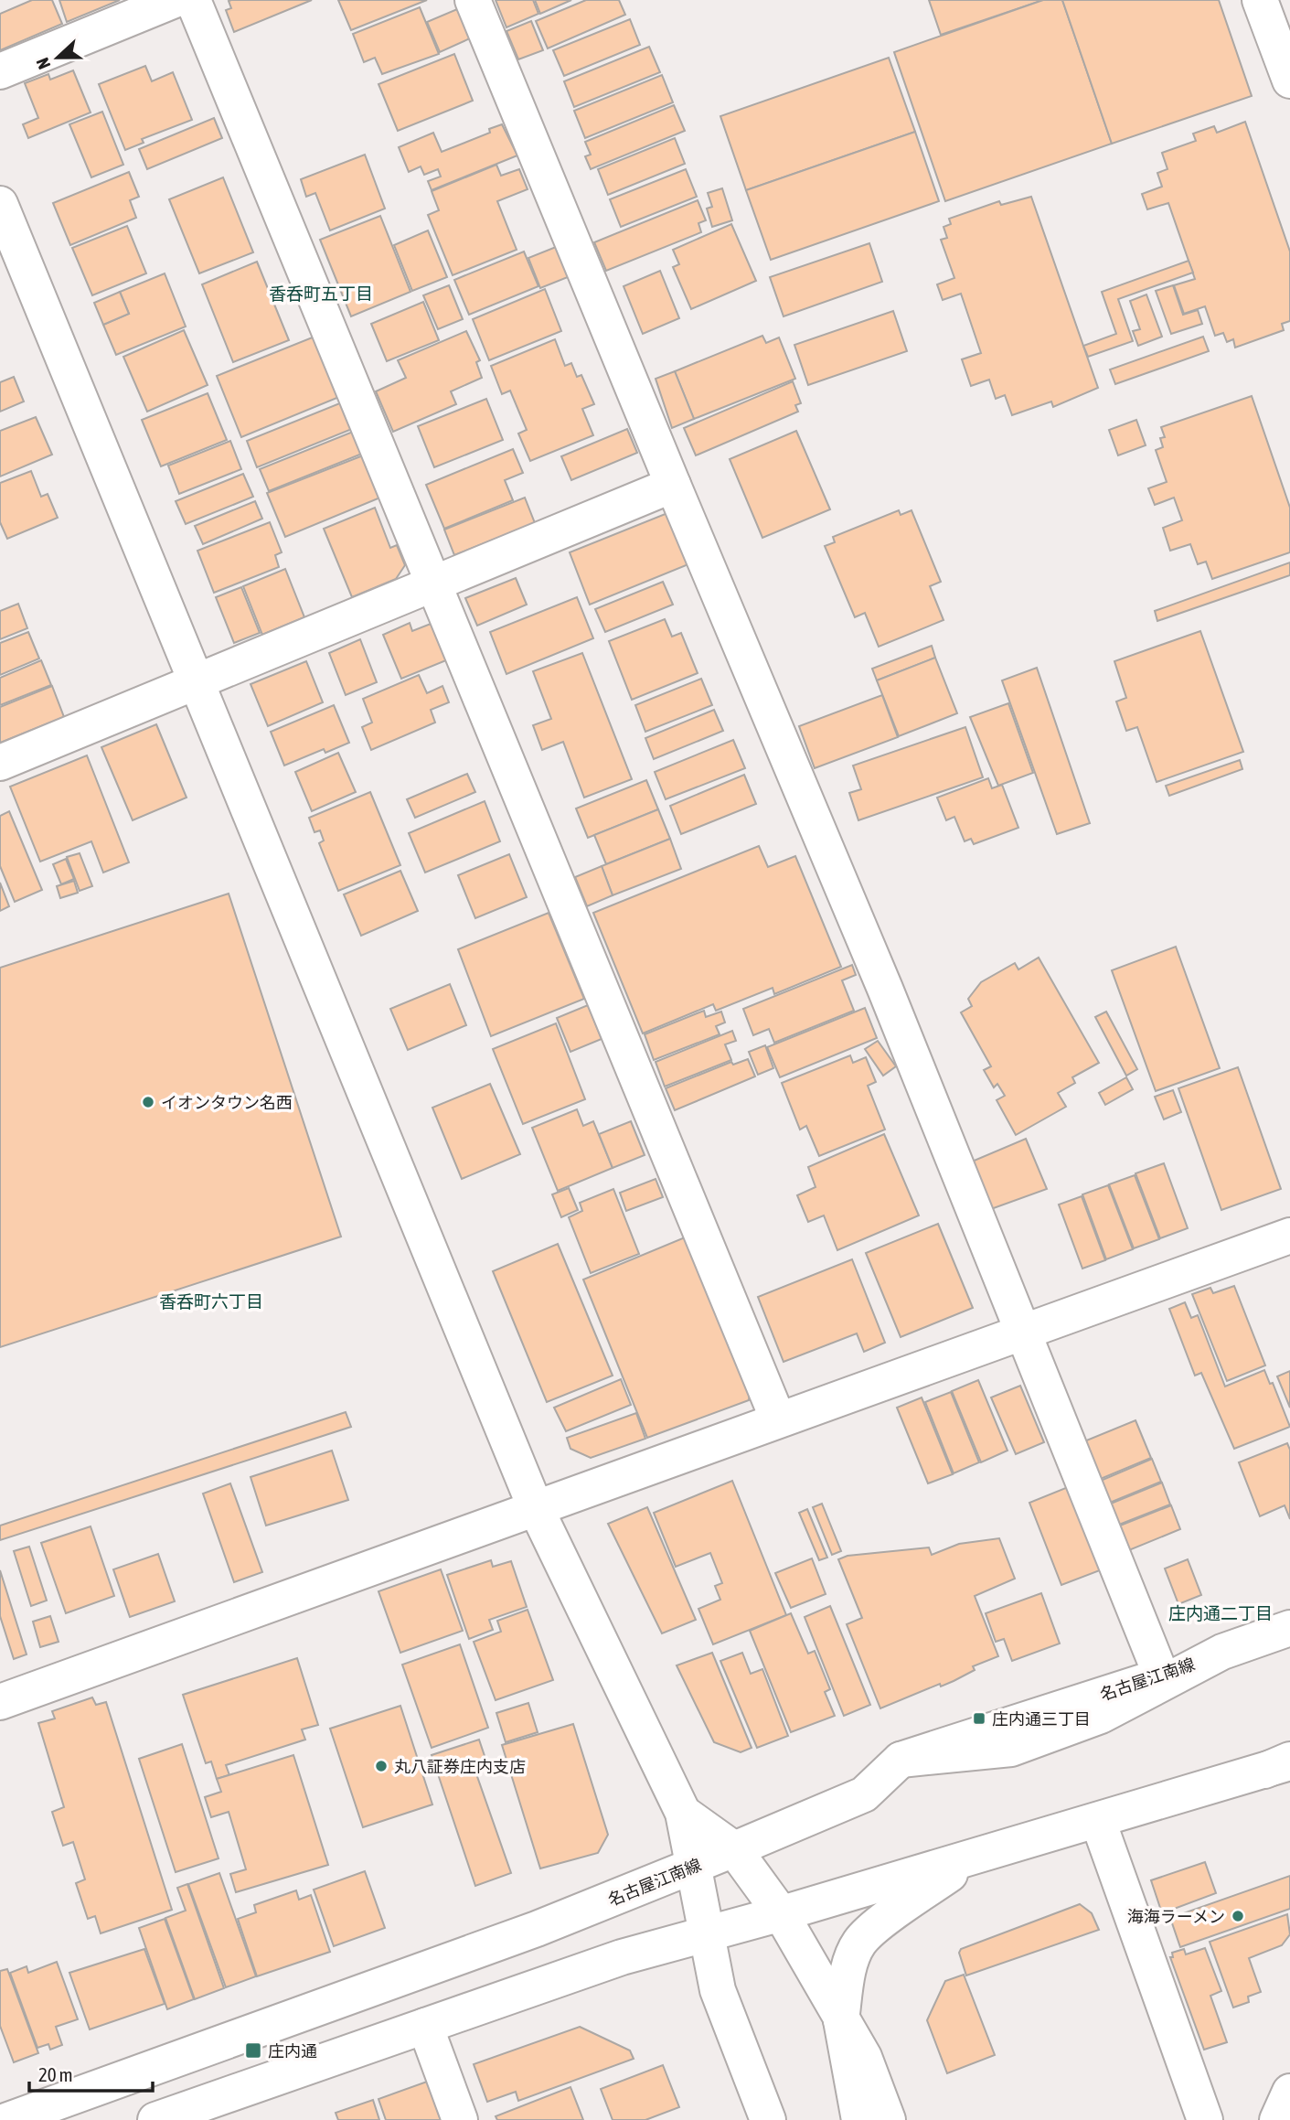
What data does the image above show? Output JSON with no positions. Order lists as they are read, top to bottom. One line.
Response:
{"streets":{"main road":["名古屋江南線"]},"districts":["香呑町五丁目","香呑町六丁目","庄内通二丁目"],"places":{"other":["イオンタウン名西","丸八証券庄内支店","海海ラーメン"],"transit":["庄内通三丁目","庄内通"]},"scale_bar":"20 m","north":"left"}
